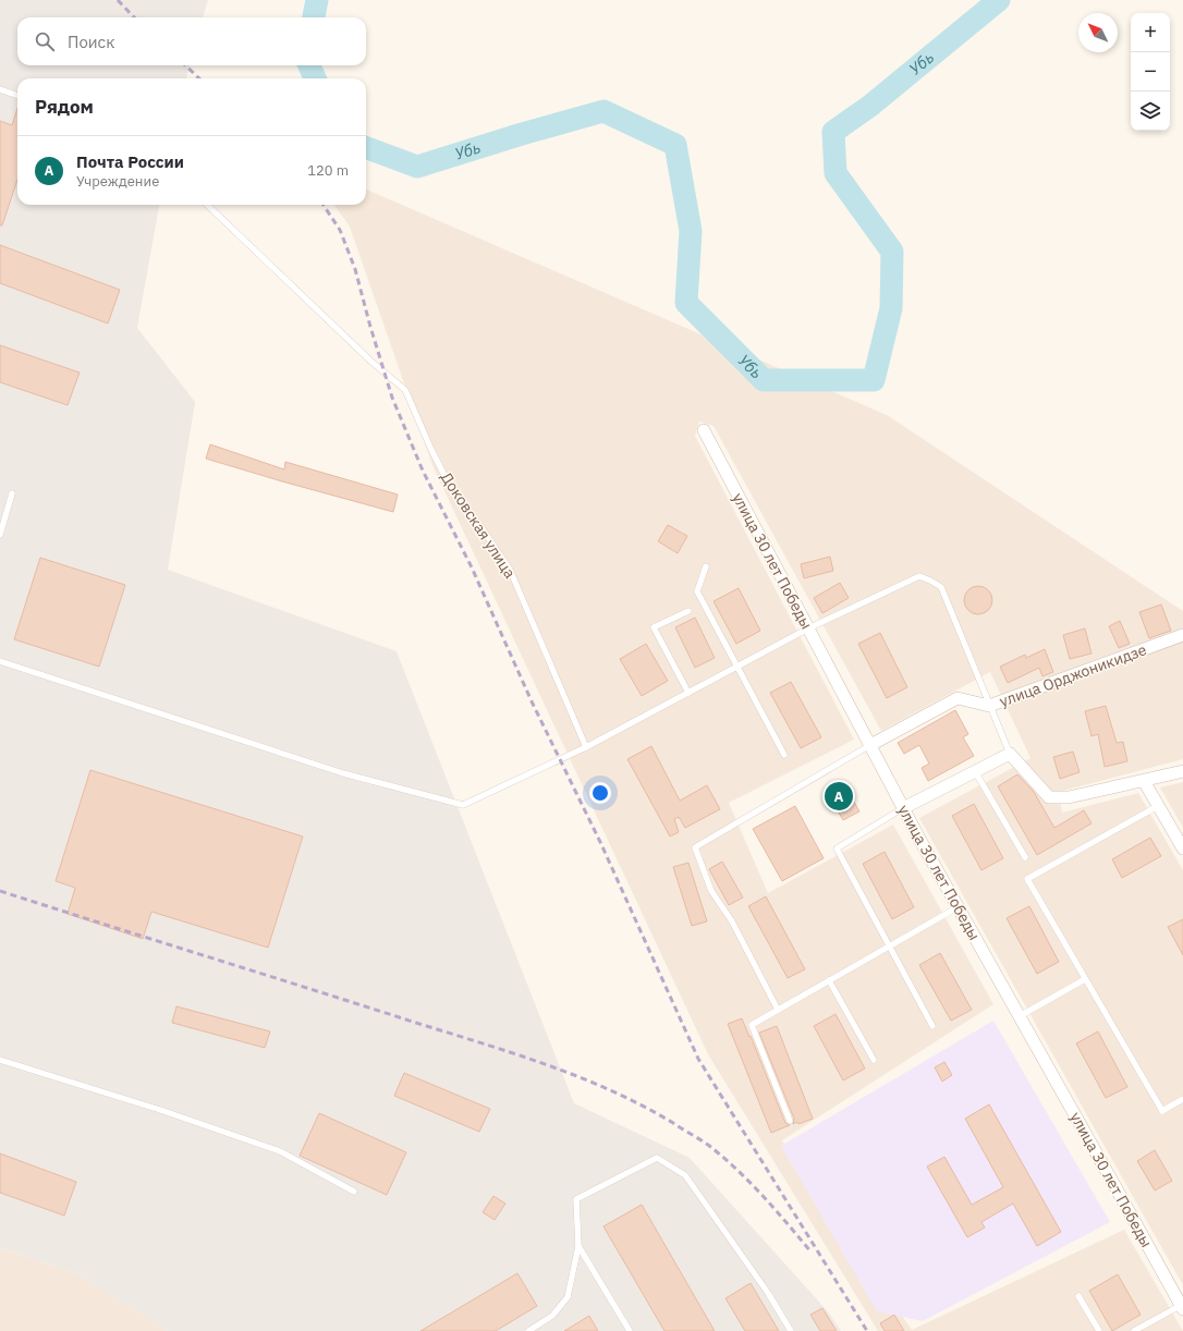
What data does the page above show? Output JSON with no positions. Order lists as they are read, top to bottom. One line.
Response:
{"streets":{"street":["улица 30 лет Победы","улица Орджоникидзе"],"lane":["Доковская улица"]},"crossings":[["улица 30 лет Победы","улица Орджоникидзе"]],"water":["Убь"],"north":"top left","page":{"map_buttons":["+","−"],"search":"Поиск","heading":"Рядом","list":[{"mark":"A","name":"Почта России","note":"Учреждение","value":"120 m"}],"pins":"A"}}
